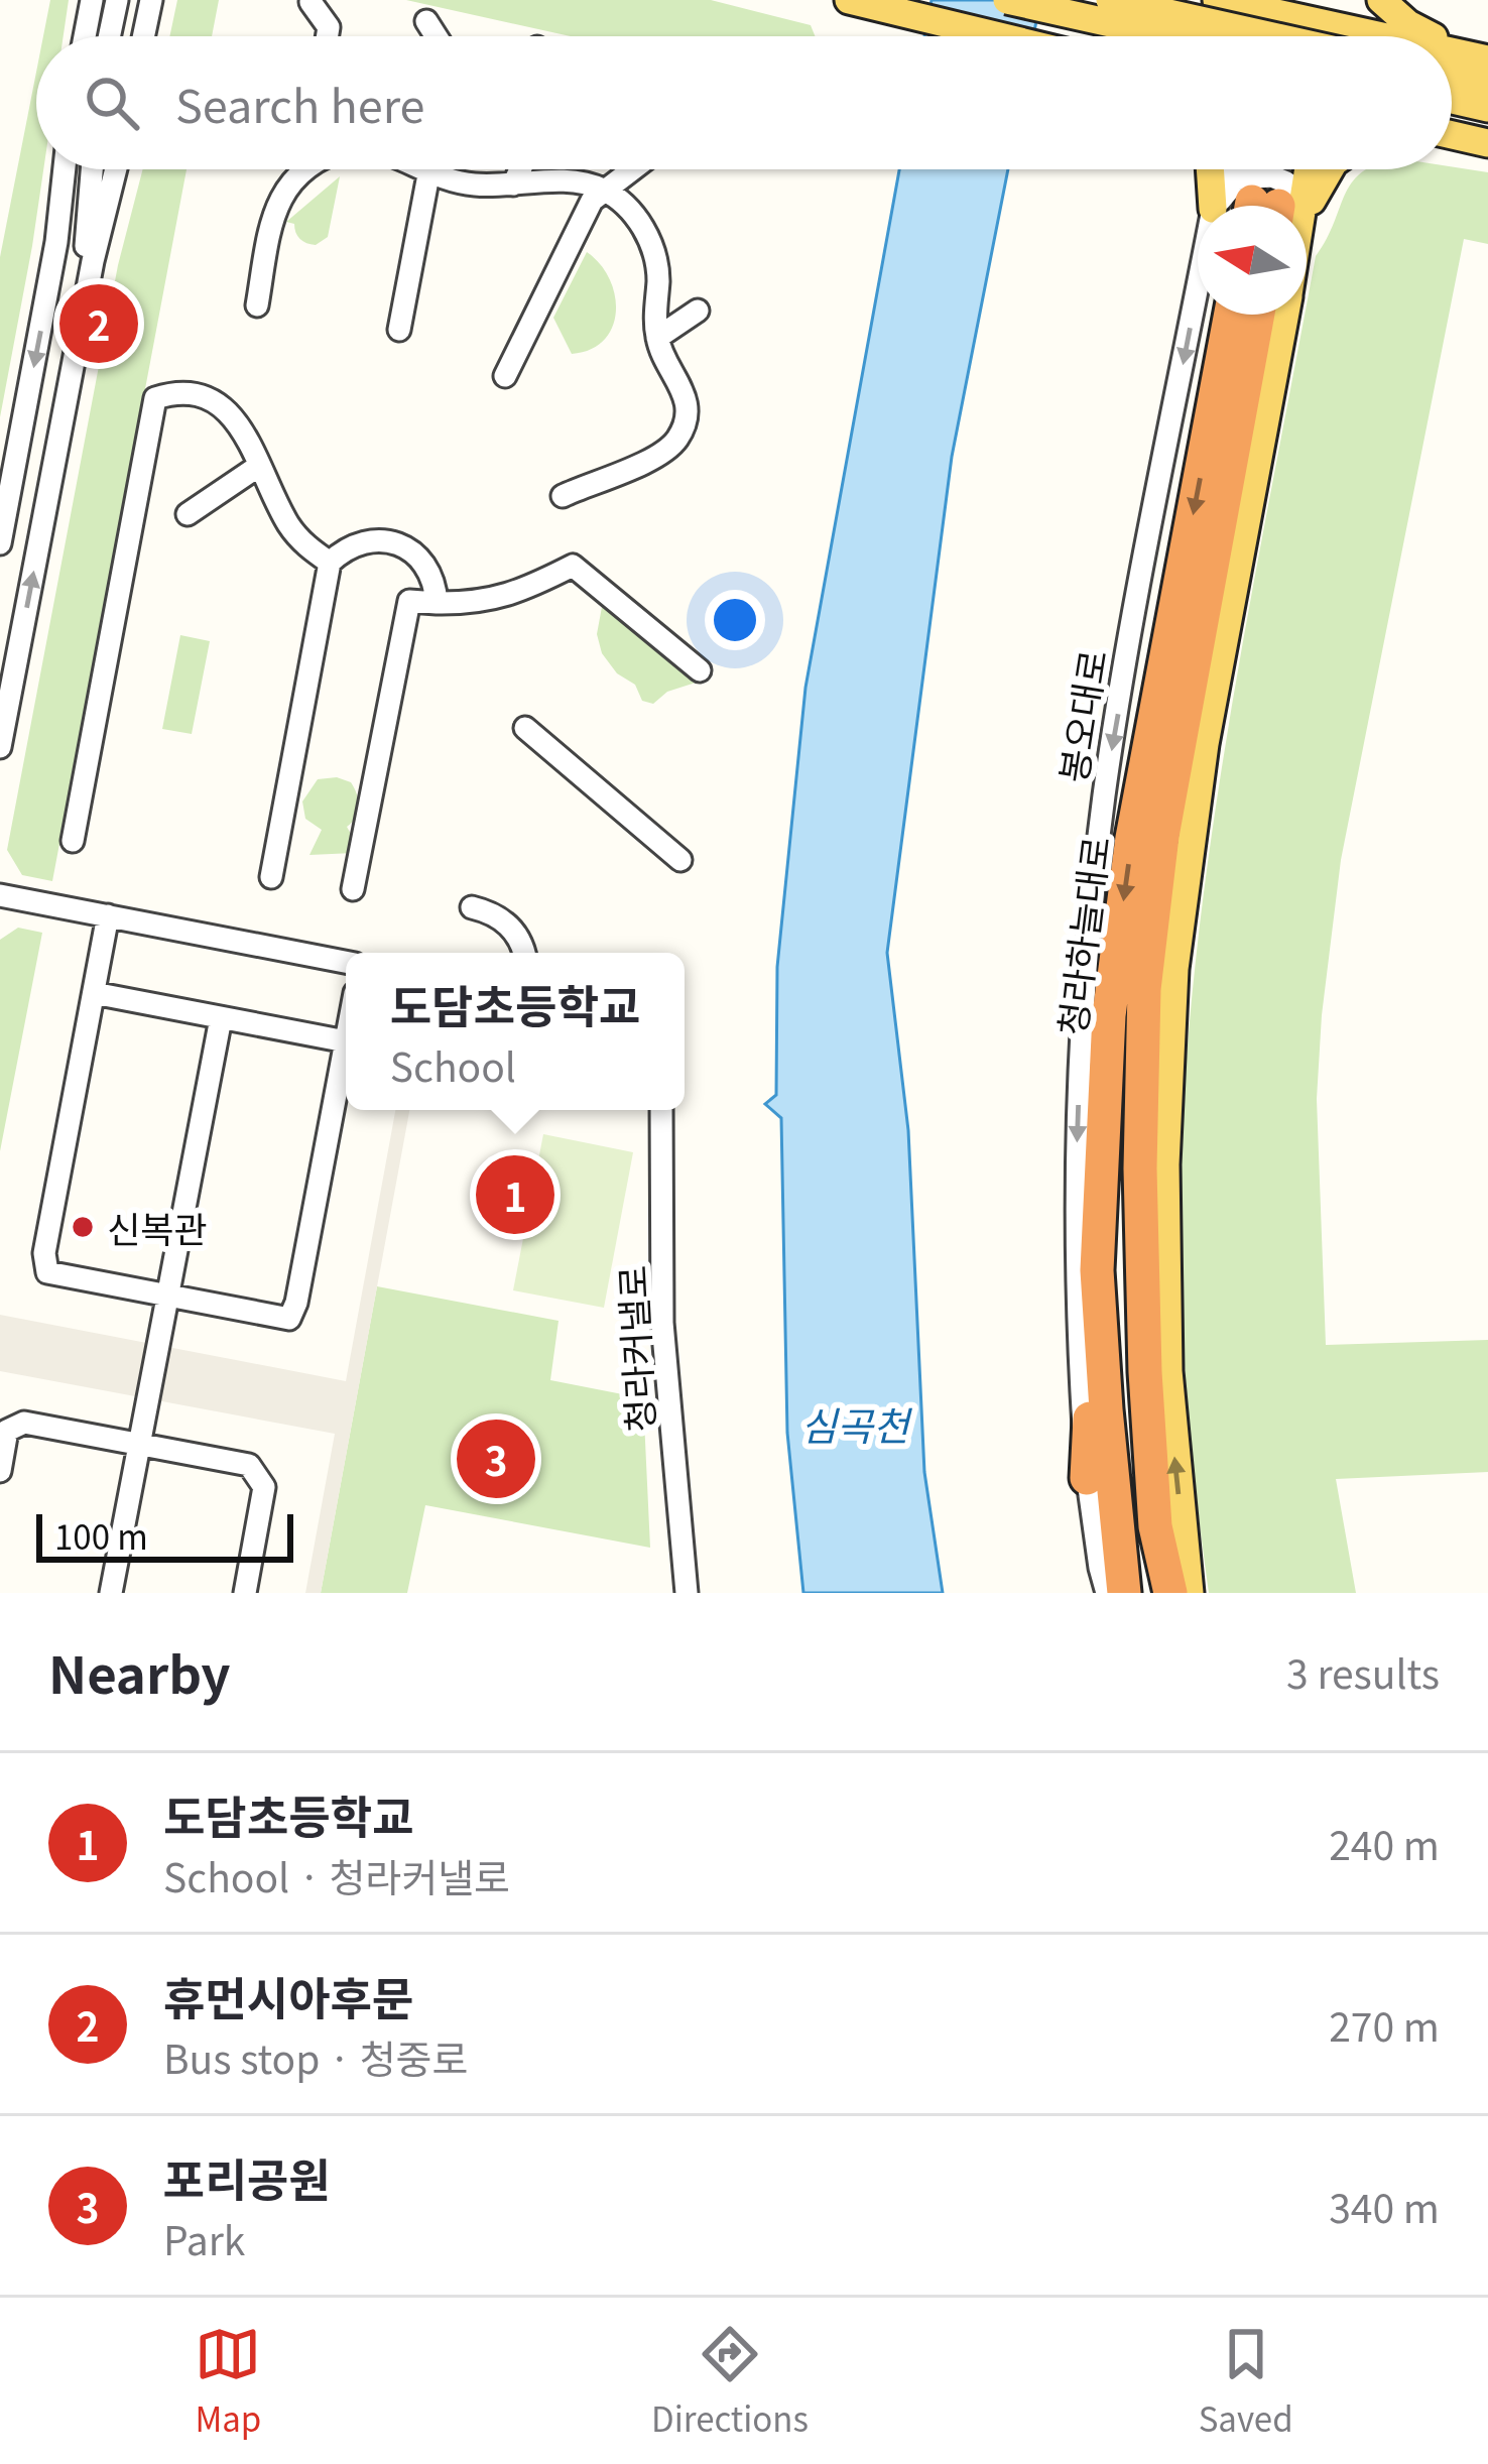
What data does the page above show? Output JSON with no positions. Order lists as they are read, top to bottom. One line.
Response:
{"streets":{"highway":["청라하늘대로"],"street":["봉오대로","청라커낼로"]},"one_way":["봉오대로"],"water":["심곡천"],"places":["신복관"],"scale_bar":"100 m","north":"left","page":{"search":"Search here","pins":["2","1","3"],"popup":["도담초등학교","School"],"scale":"100 m","heading":["Nearby","3 results"],"list":[{"mark":"1","name":"도담초등학교","note":"School · 청라커낼로","value":"240 m"},{"mark":"2","name":"휴먼시아후문","note":"Bus stop · 청중로","value":"270 m"},{"mark":"3","name":"포리공원","note":"Park","value":"340 m"}],"nav":["Map","Directions","Saved"]}}
